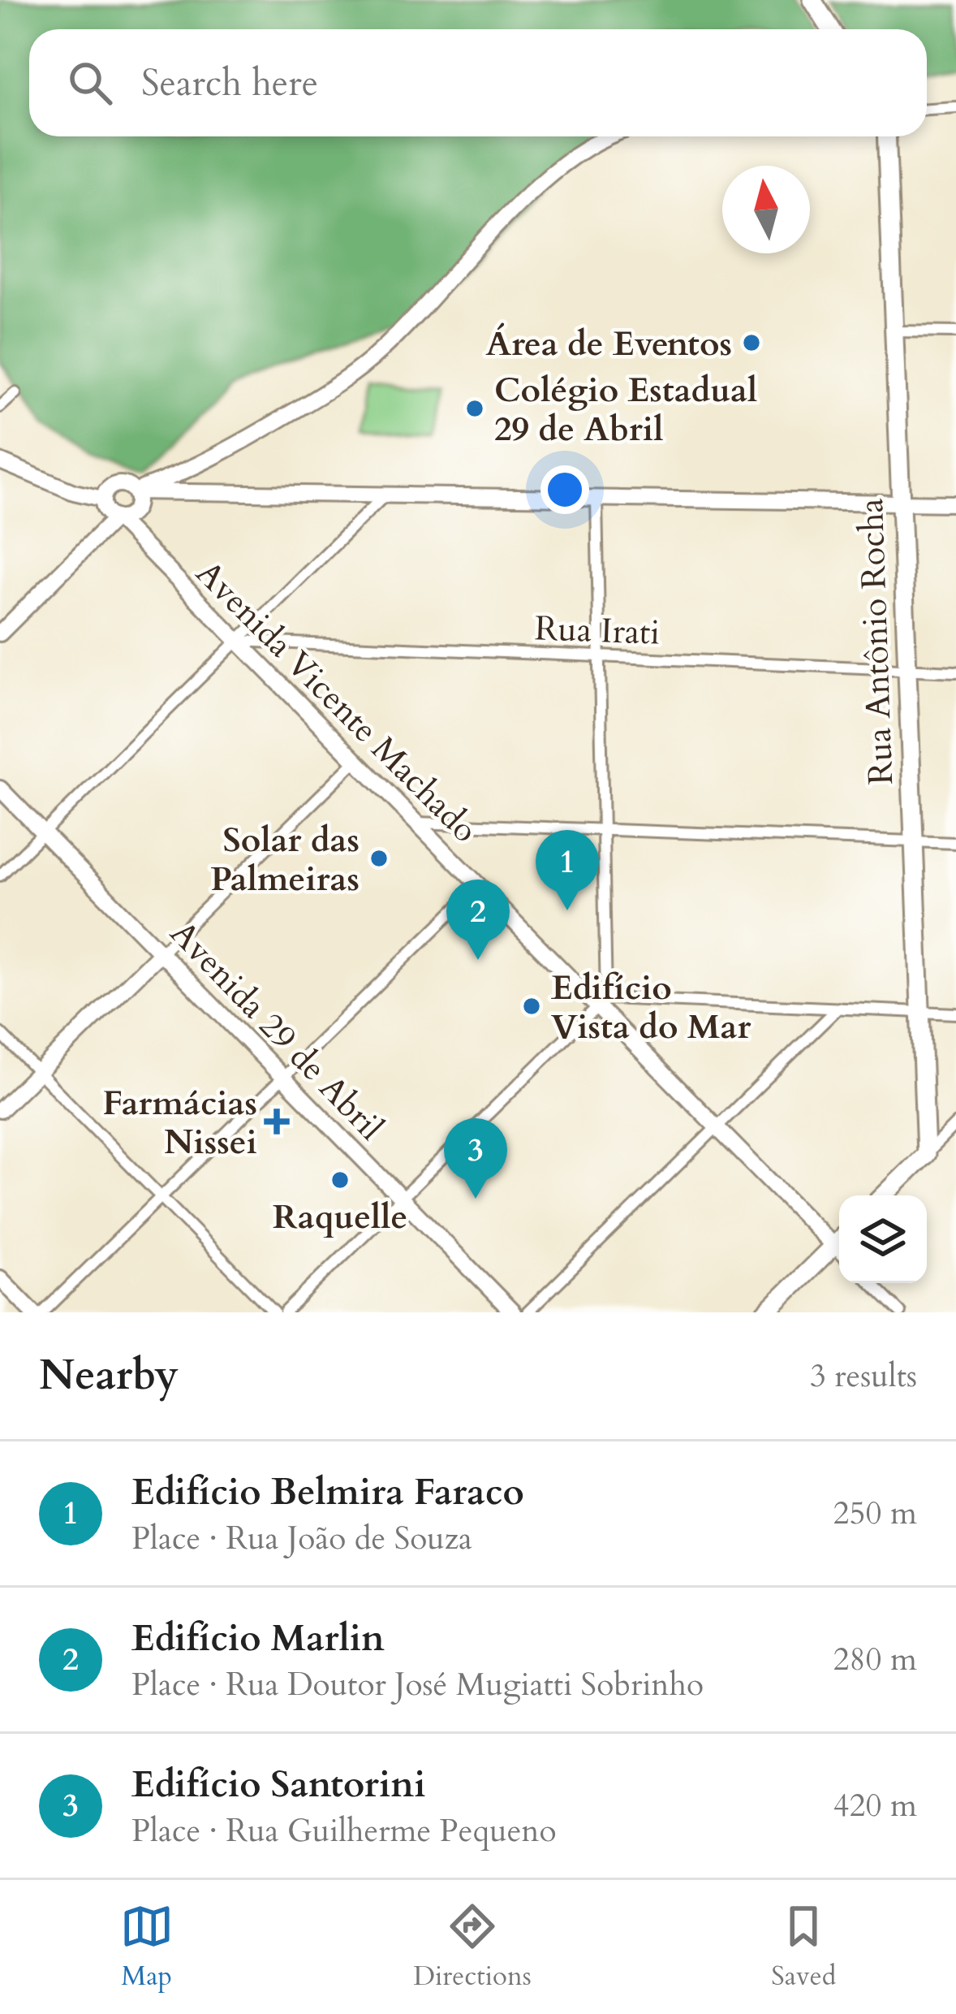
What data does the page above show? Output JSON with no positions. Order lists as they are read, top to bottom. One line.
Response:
{"streets":{"main road":["Rua Antônio Rocha","Avenida Vicente Machado","Avenida 29 de Abril"],"street":["Rua Irati"]},"crossings":[["Rua Irati","Rua Antônio Rocha"],["Rua Irati","Avenida Vicente Machado"]],"places":{"other":["Área de Eventos","Colégio Estadual 29 de Abril","Solar das Palmeiras","Edifício Vista do Mar","Raquelle"],"health":["Farmácias Nissei"]},"north":"top","page":{"search":"Search here","pins":["1","2","3"],"heading":["Nearby","3 results"],"list":[{"mark":"1","name":"Edifício Belmira Faraco","note":"Place · Rua João de Souza","value":"250 m"},{"mark":"2","name":"Edifício Marlin","note":"Place · Rua Doutor José Mugiatti Sobrinho","value":"280 m"},{"mark":"3","name":"Edifício Santorini","note":"Place · Rua Guilherme Pequeno","value":"420 m"}],"nav":["Map","Directions","Saved"]}}
